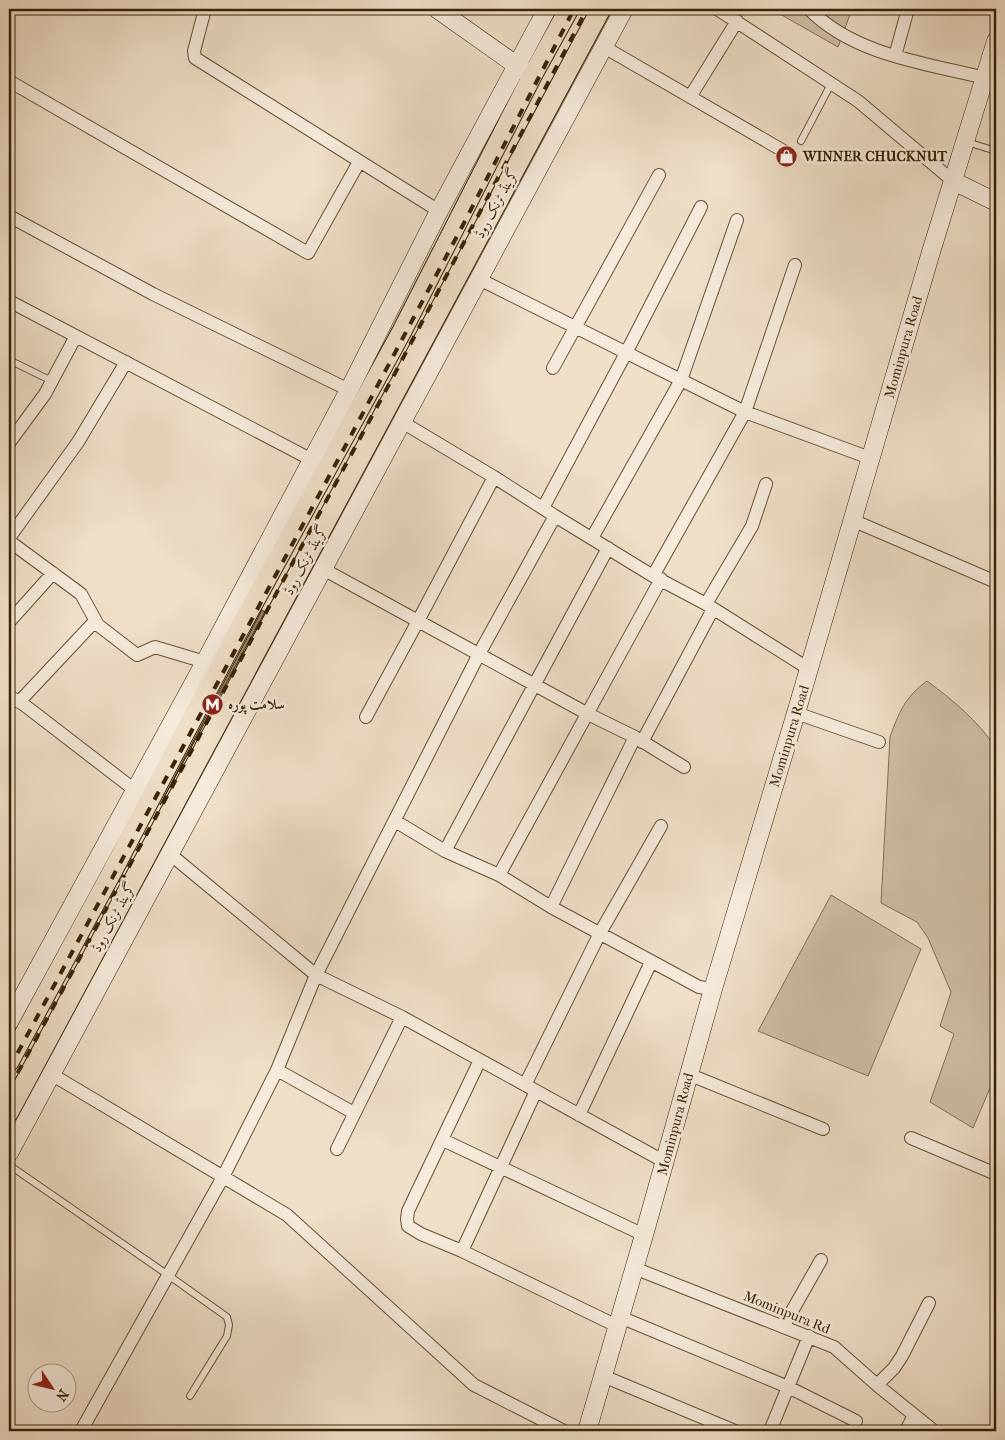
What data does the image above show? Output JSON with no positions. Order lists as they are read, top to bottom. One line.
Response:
{"streets":{"main road":["گرینڈ ٹرنک روڈ"],"street":["Mominpura Road","Mominpura Rd"]},"crossings":[["Mominpura Road","Mominpura Rd"]],"places":{"shop":["WINNER CHUCKNUT"],"metro station":["سلامت پورہ"]},"north":"bottom right"}
